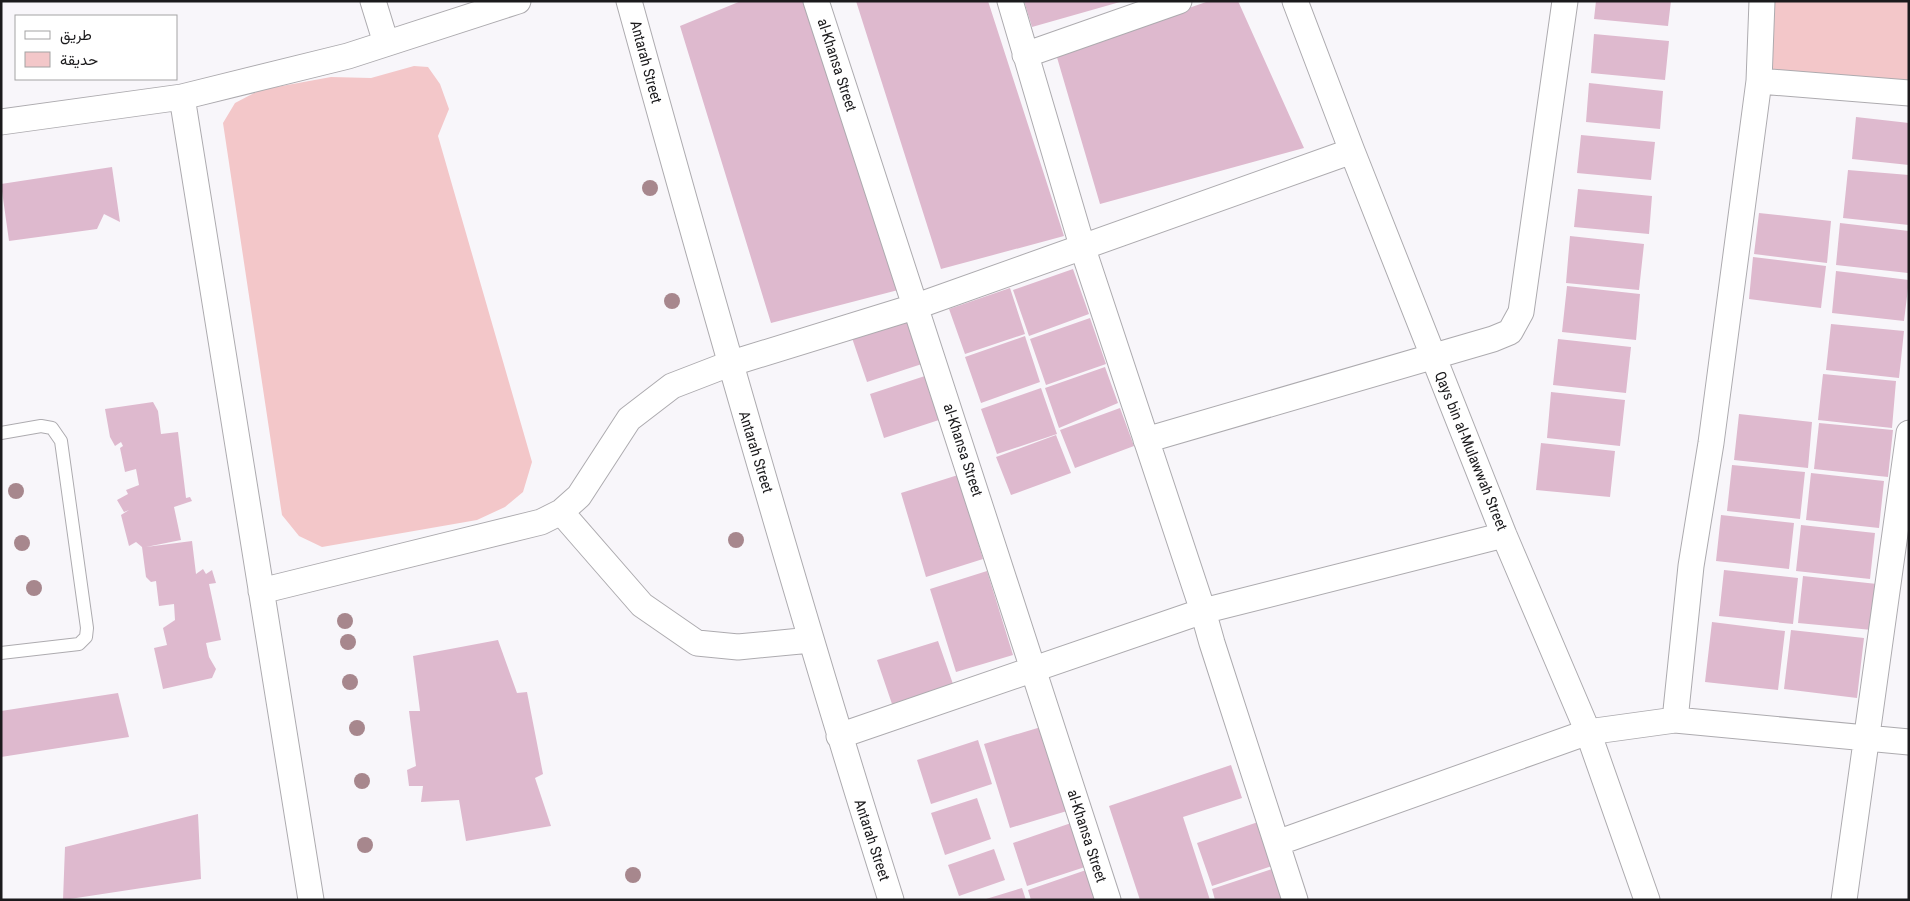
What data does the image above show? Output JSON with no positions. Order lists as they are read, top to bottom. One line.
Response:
{"streets":{"street":["Antarah Street","al-Khansa Street","Qays bin al-Mulawwah Street"]},"legend":["طريق","حديقة"]}
